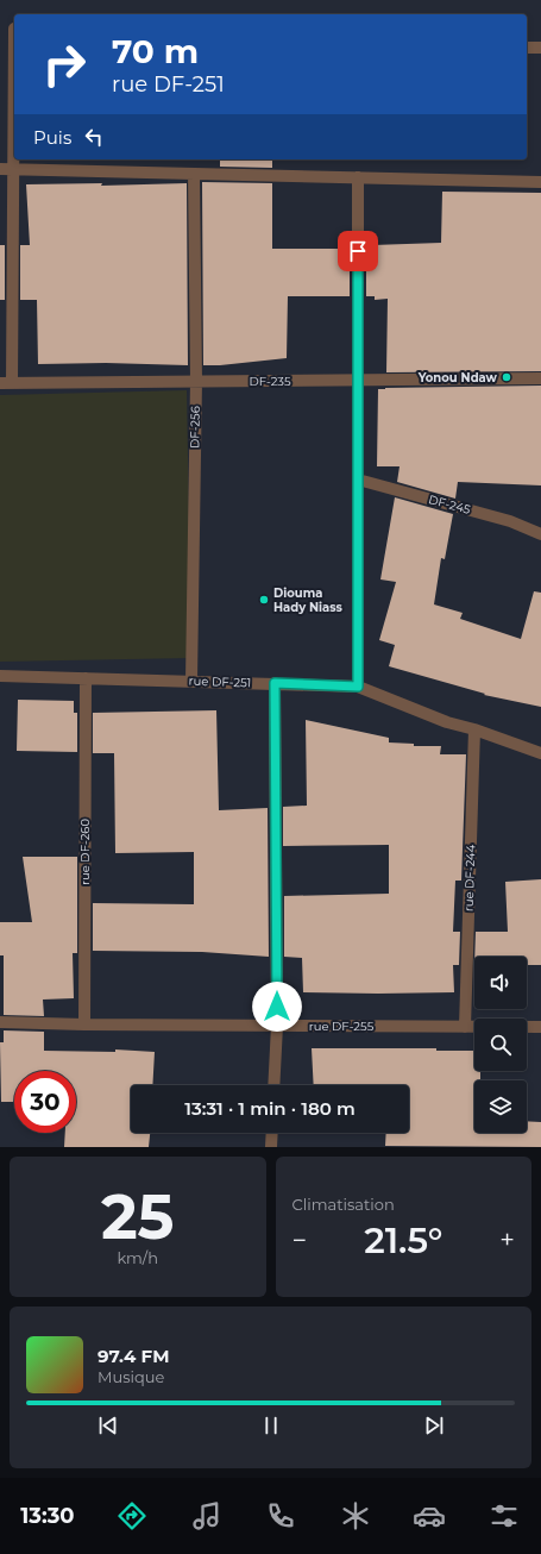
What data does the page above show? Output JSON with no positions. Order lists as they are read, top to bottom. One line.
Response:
{"streets":{"street":["DF-235","DF-256","DF-245","rue DF-251","rue DF-260","rue DF-244","rue DF-255"]},"crossings":[["DF-235","DF-256"],["DF-256","rue DF-251"],["rue DF-251","rue DF-260"],["rue DF-251","rue DF-244"],["rue DF-260","rue DF-255"],["rue DF-244","rue DF-255"]],"places":["Yonou Ndaw","Diouma Hady Niass"],"page":{"turn":["70 m","rue DF-251"],"then":"Puis","limit":"30","trip":"13:31 · 1 min · 180 m","tile":[["25","km/h"],"Climatisation"],"heat":["−","21.5°","+"],"song":["97.4 FM","Musique"],"tabs":"13:30"}}
